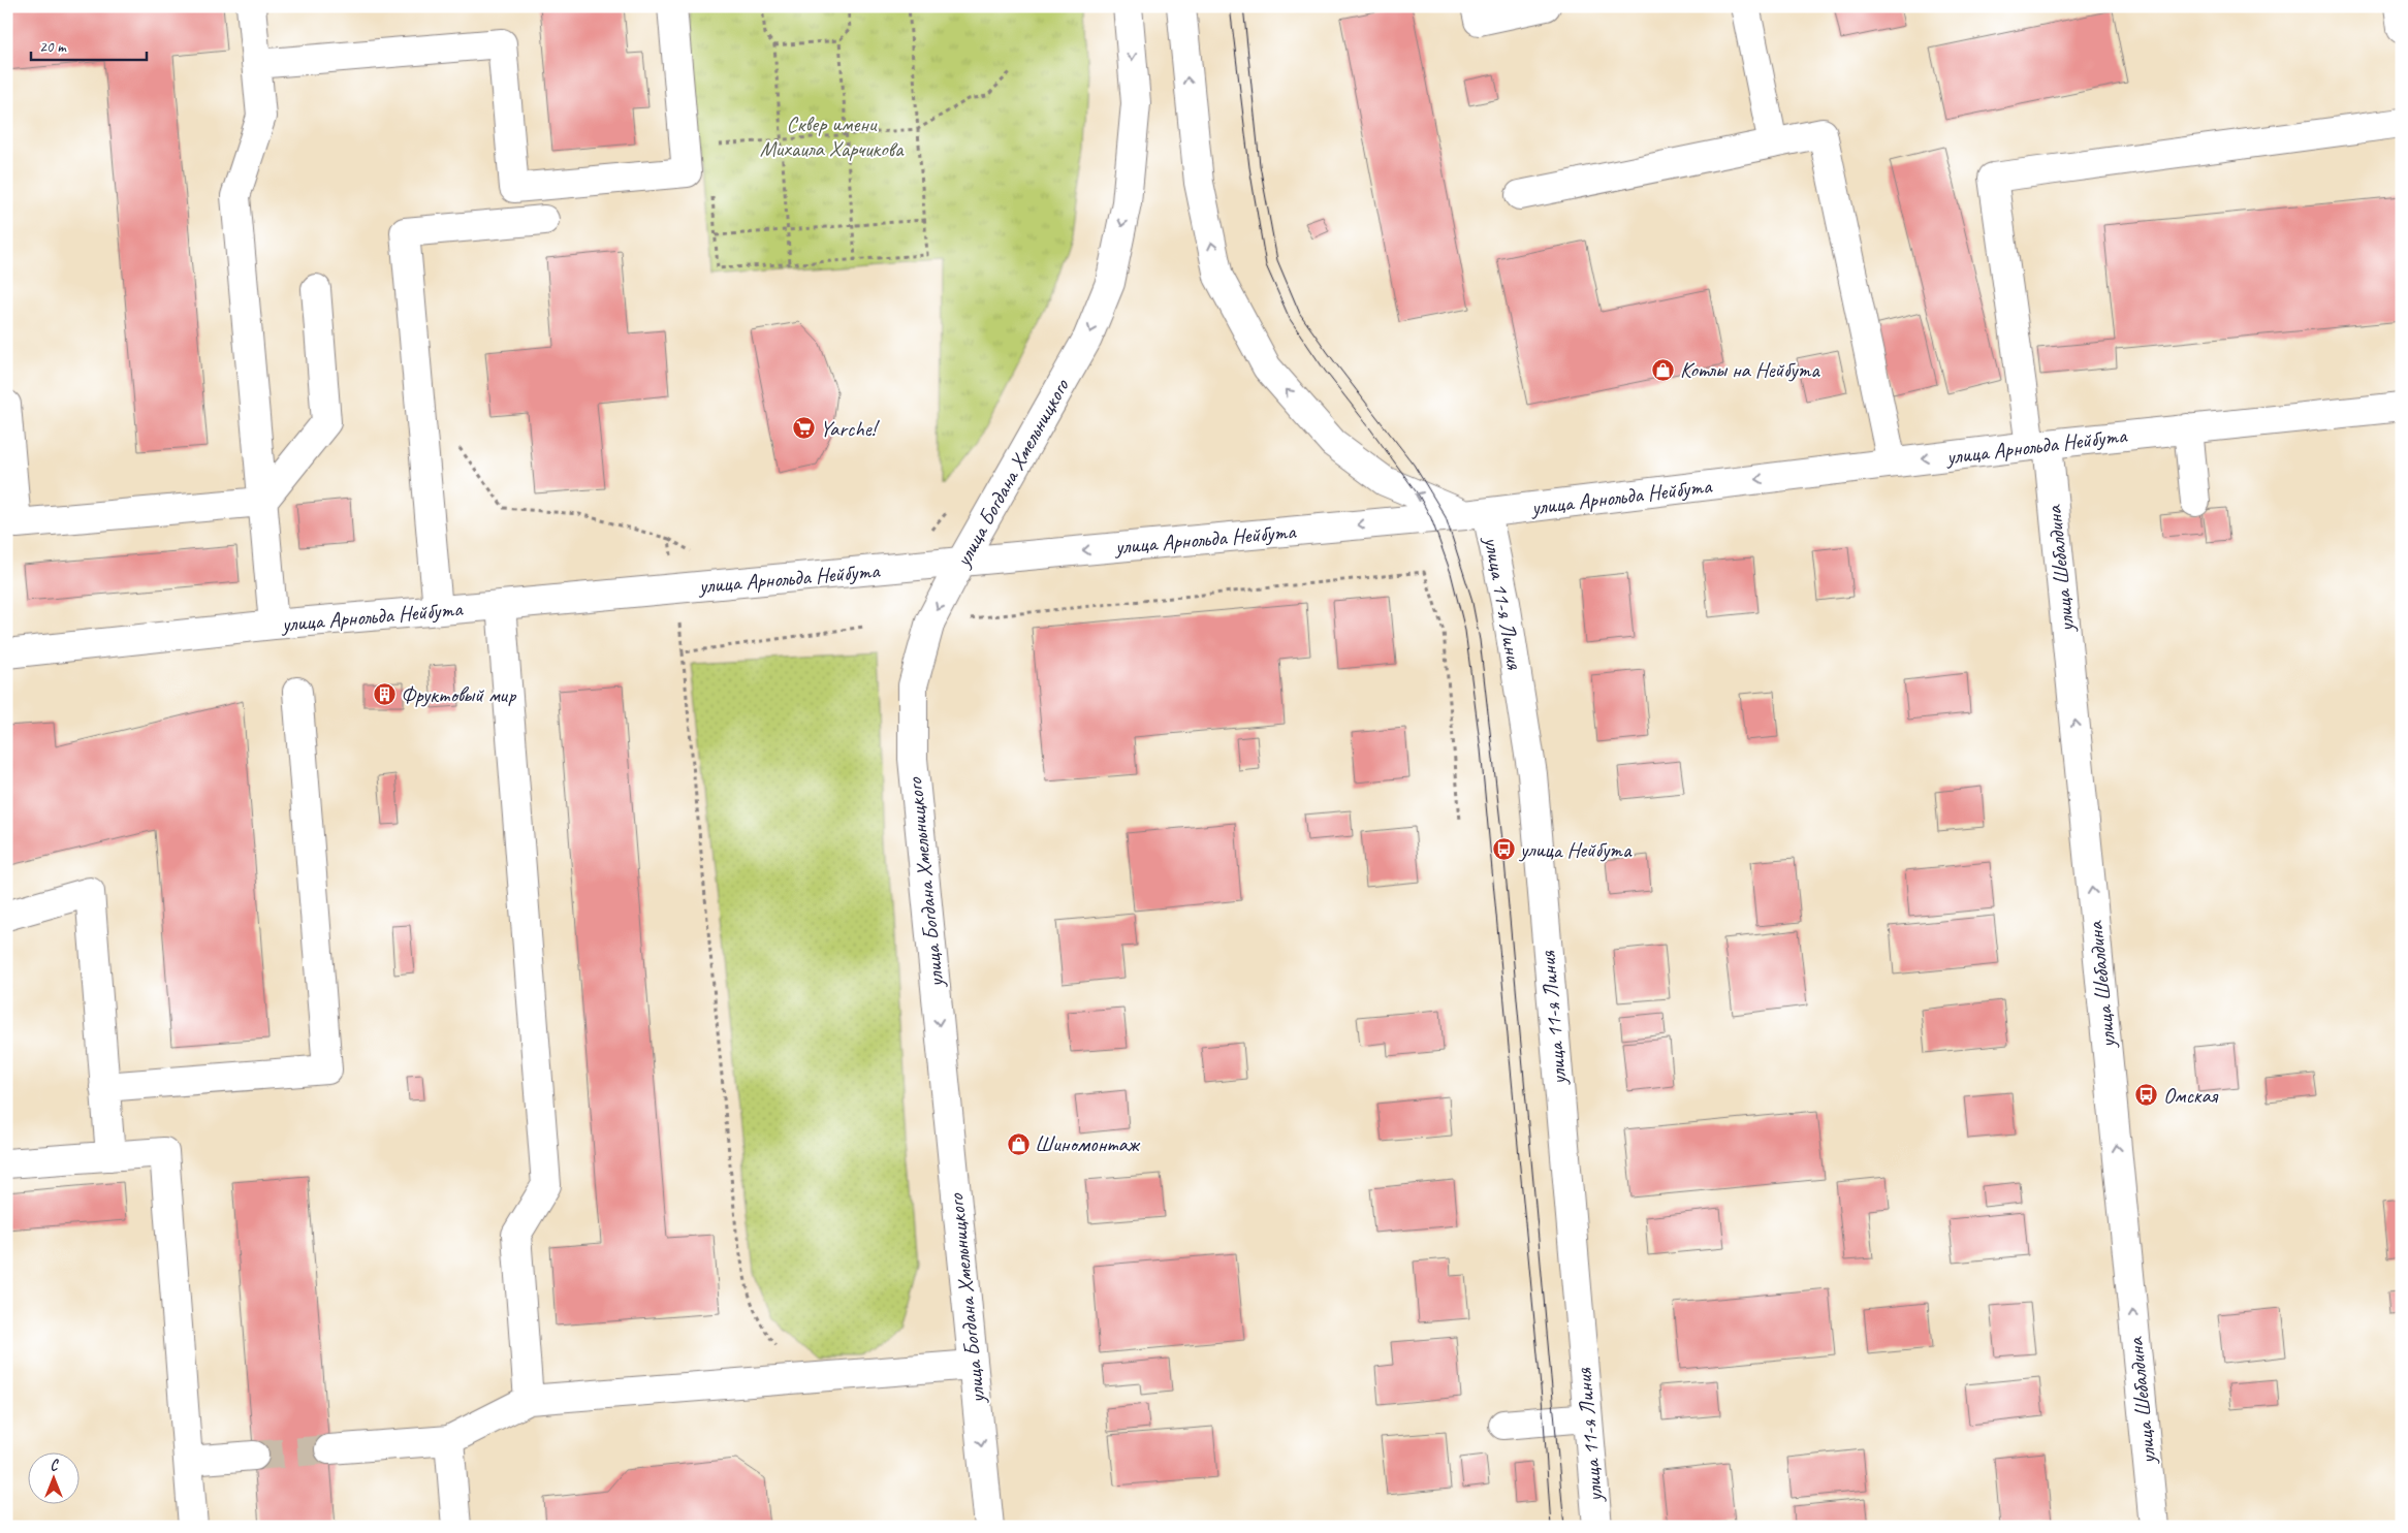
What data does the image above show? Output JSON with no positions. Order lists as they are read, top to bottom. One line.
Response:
{"streets":{"main road":["улица Арнольда Нейбута","улица Богдана Хмельницкого","улица Шебалдина","улица 11-я Линия"]},"crossings":[["улица Арнольда Нейбута","улица Богдана Хмельницкого"],["улица Арнольда Нейбута","улица Шебалдина"],["улица Арнольда Нейбута","улица 11-я Линия"]],"one_way":["улица Арнольда Нейбута","улица Богдана Хмельницкого","улица Шебалдина"],"parks":["Сквер имени Михаила Харчикова"],"places":{"shop":["Котлы на Нейбута","Шиномонтаж"],"supermarket":["Yarche!"],"building":["Фруктовый мир"],"bus stop":["улица Нейбута","Омская"]},"scale_bar":"20 m","north":"top"}
